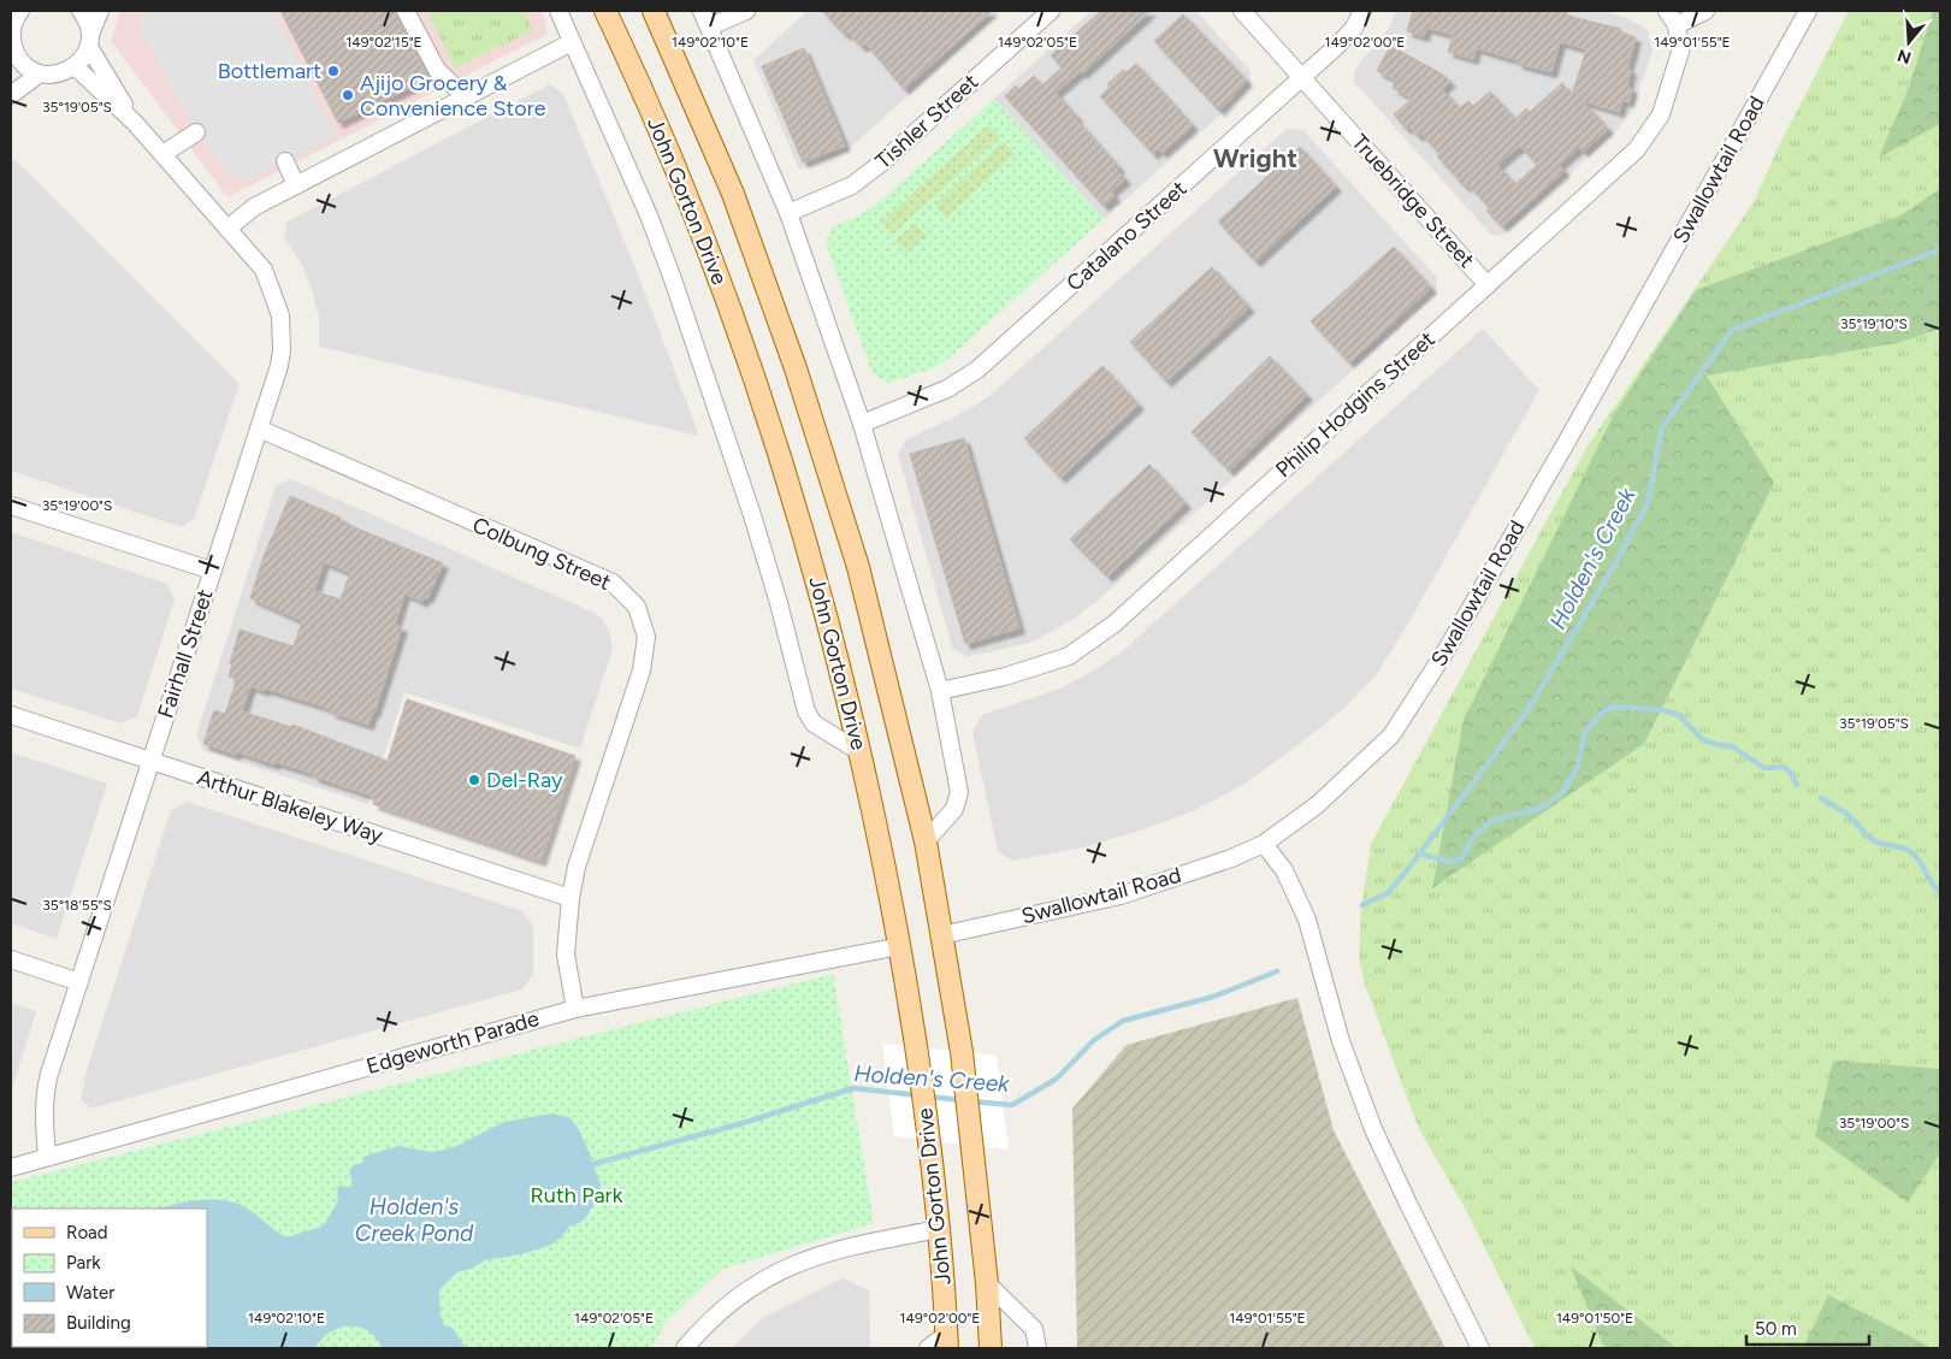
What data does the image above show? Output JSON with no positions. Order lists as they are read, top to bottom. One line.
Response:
{"streets":{"main road":["John Gorton Drive"],"street":["Tishler Street","Swallowtail Road","Truebridge Street","Catalano Street","Philip Hodgins Street","Colbung Street","Fairhall Street","Arthur Blakeley Way","Edgeworth Parade"]},"crossings":[["Swallowtail Road","John Gorton Drive"],["John Gorton Drive","Edgeworth Parade"],["Truebridge Street","Catalano Street"],["Truebridge Street","Philip Hodgins Street"],["Colbung Street","Fairhall Street"],["Colbung Street","Arthur Blakeley Way"],["Colbung Street","Edgeworth Parade"],["Fairhall Street","Arthur Blakeley Way"],["Fairhall Street","Edgeworth Parade"]],"districts":["Wright"],"water":["Holden's Creek","Holden's Creek Pond"],"parks":["Ruth Park"],"places":["Bottlemart","Ajijo Grocery & Convenience Store","Del-Ray"],"legend":["Road","Park","Water","Building"],"scale_bar":"50 m","north":"bottom","coordinates":["149°02'15\"E","149°02'10\"E","149°02'05\"E","149°02'00\"E","149°01'55\"E","35°19'05\"S","35°19'10\"S","35°19'00\"S","35°18'55\"S","149°01'50\"E"]}
